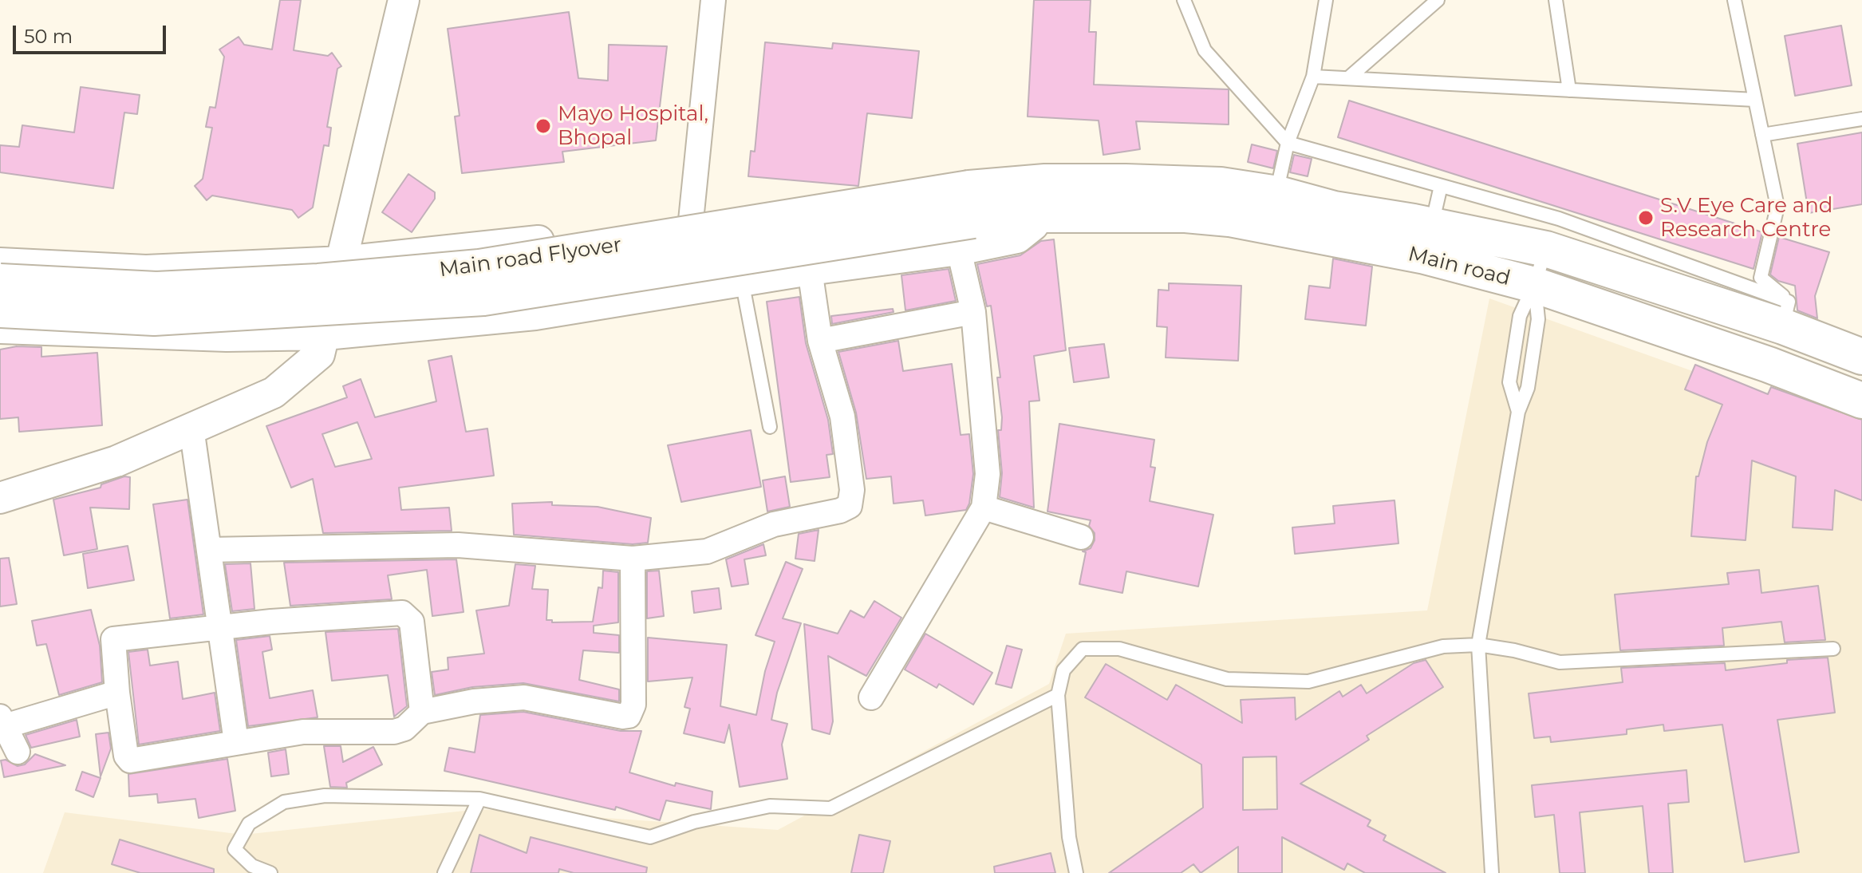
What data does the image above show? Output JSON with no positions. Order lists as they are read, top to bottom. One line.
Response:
{"streets":{"main road":["Main road Flyover","Main road"]},"crossings":[["Main road Flyover","Main road"]],"places":["Mayo Hospital, Bhopal","S.V Eye Care and Research Centre"],"scale_bar":"50 m"}
